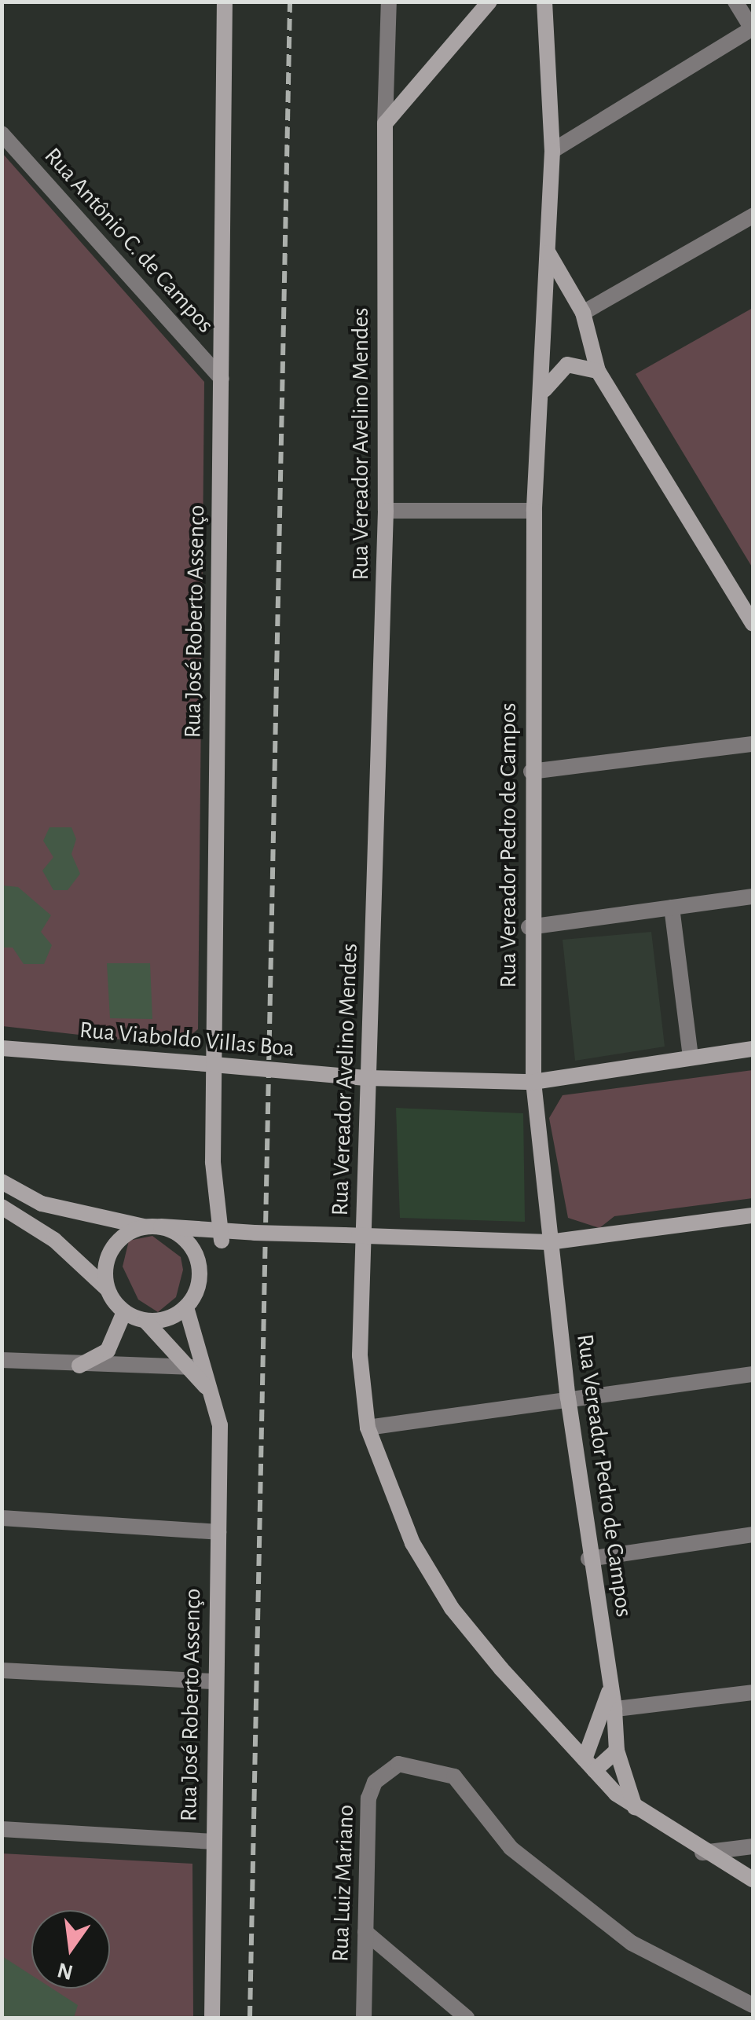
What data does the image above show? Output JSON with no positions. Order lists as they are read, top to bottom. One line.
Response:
{"streets":{"main road":["Rua Vereador Avelino Mendes","Rua José Roberto Assenço","Rua Vereador Pedro de Campos","Rua Viaboldo Villas Boa"],"street":["Rua Antônio C. de Campos","Rua Luiz Mariano"]},"crossings":[["Rua Antônio C. de Campos","Rua José Roberto Assenço"],["Rua Vereador Avelino Mendes","Rua Vereador Pedro de Campos"],["Rua Vereador Avelino Mendes","Rua Viaboldo Villas Boa"],["Rua José Roberto Assenço","Rua Viaboldo Villas Boa"],["Rua Vereador Pedro de Campos","Rua Viaboldo Villas Boa"]],"north":"bottom"}
